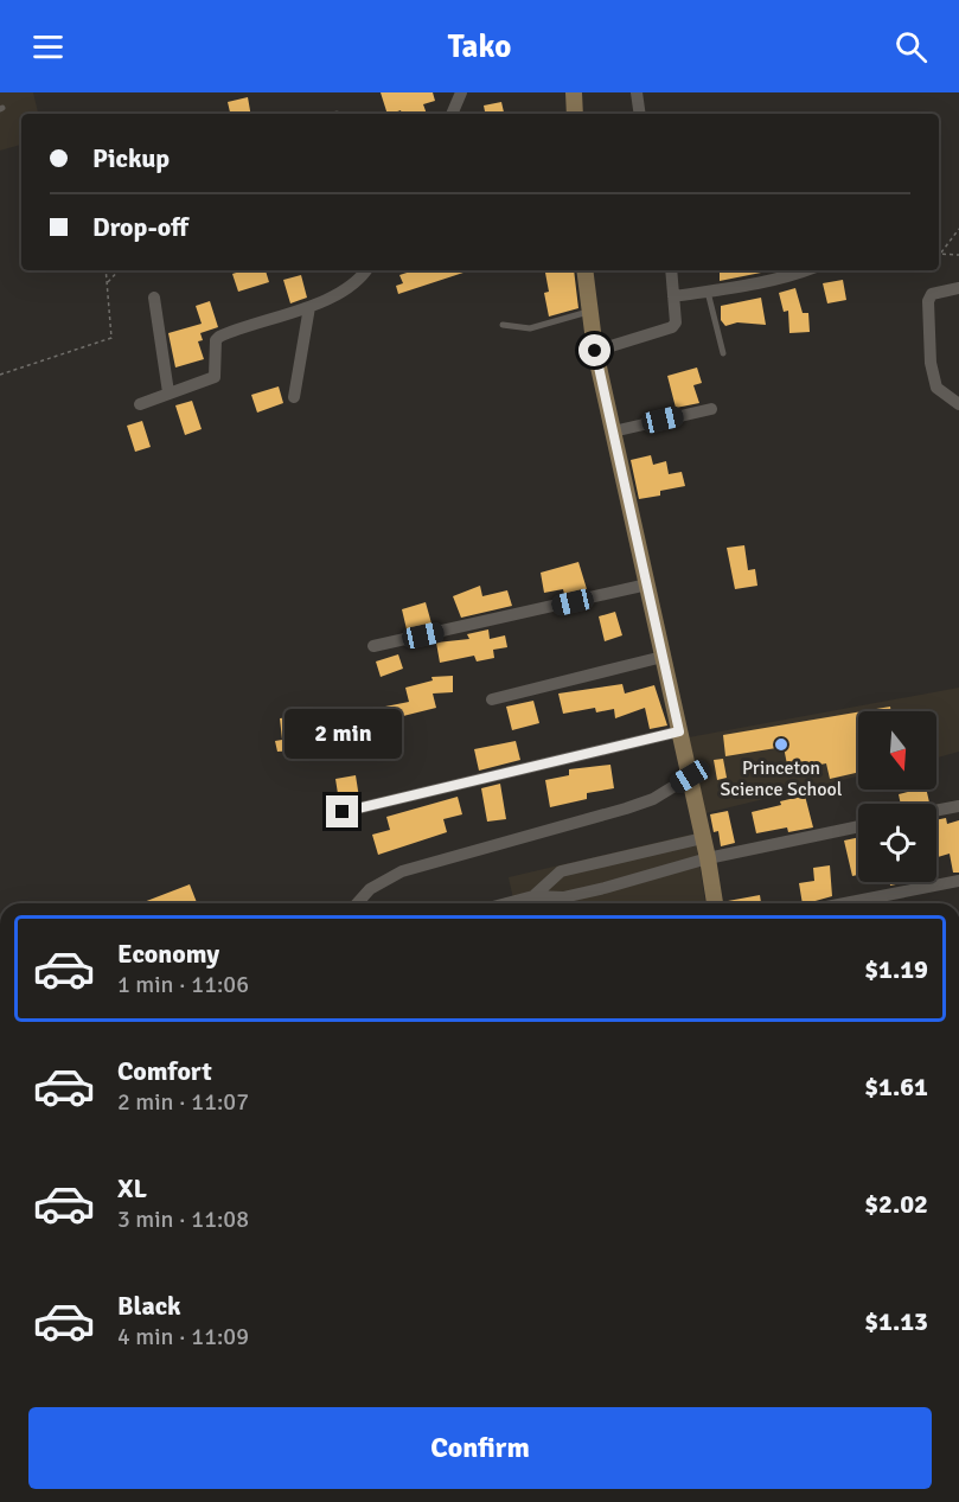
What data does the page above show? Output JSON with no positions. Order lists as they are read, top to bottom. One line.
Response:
{"places":["Princeton Science School"],"north":"bottom","page":{"header":"Tako","banner":["Pickup","Drop-off"],"bubble":"2 min","list":[{"name":"Economy","note":"1 min · 11:06","value":"$1.19"},{"name":"Comfort","note":"2 min · 11:07","value":"$1.61"},{"name":"XL","note":"3 min · 11:08","value":"$2.02"},{"name":"Black","note":"4 min · 11:09","value":"$1.13"}],"buttons":"Confirm"}}
